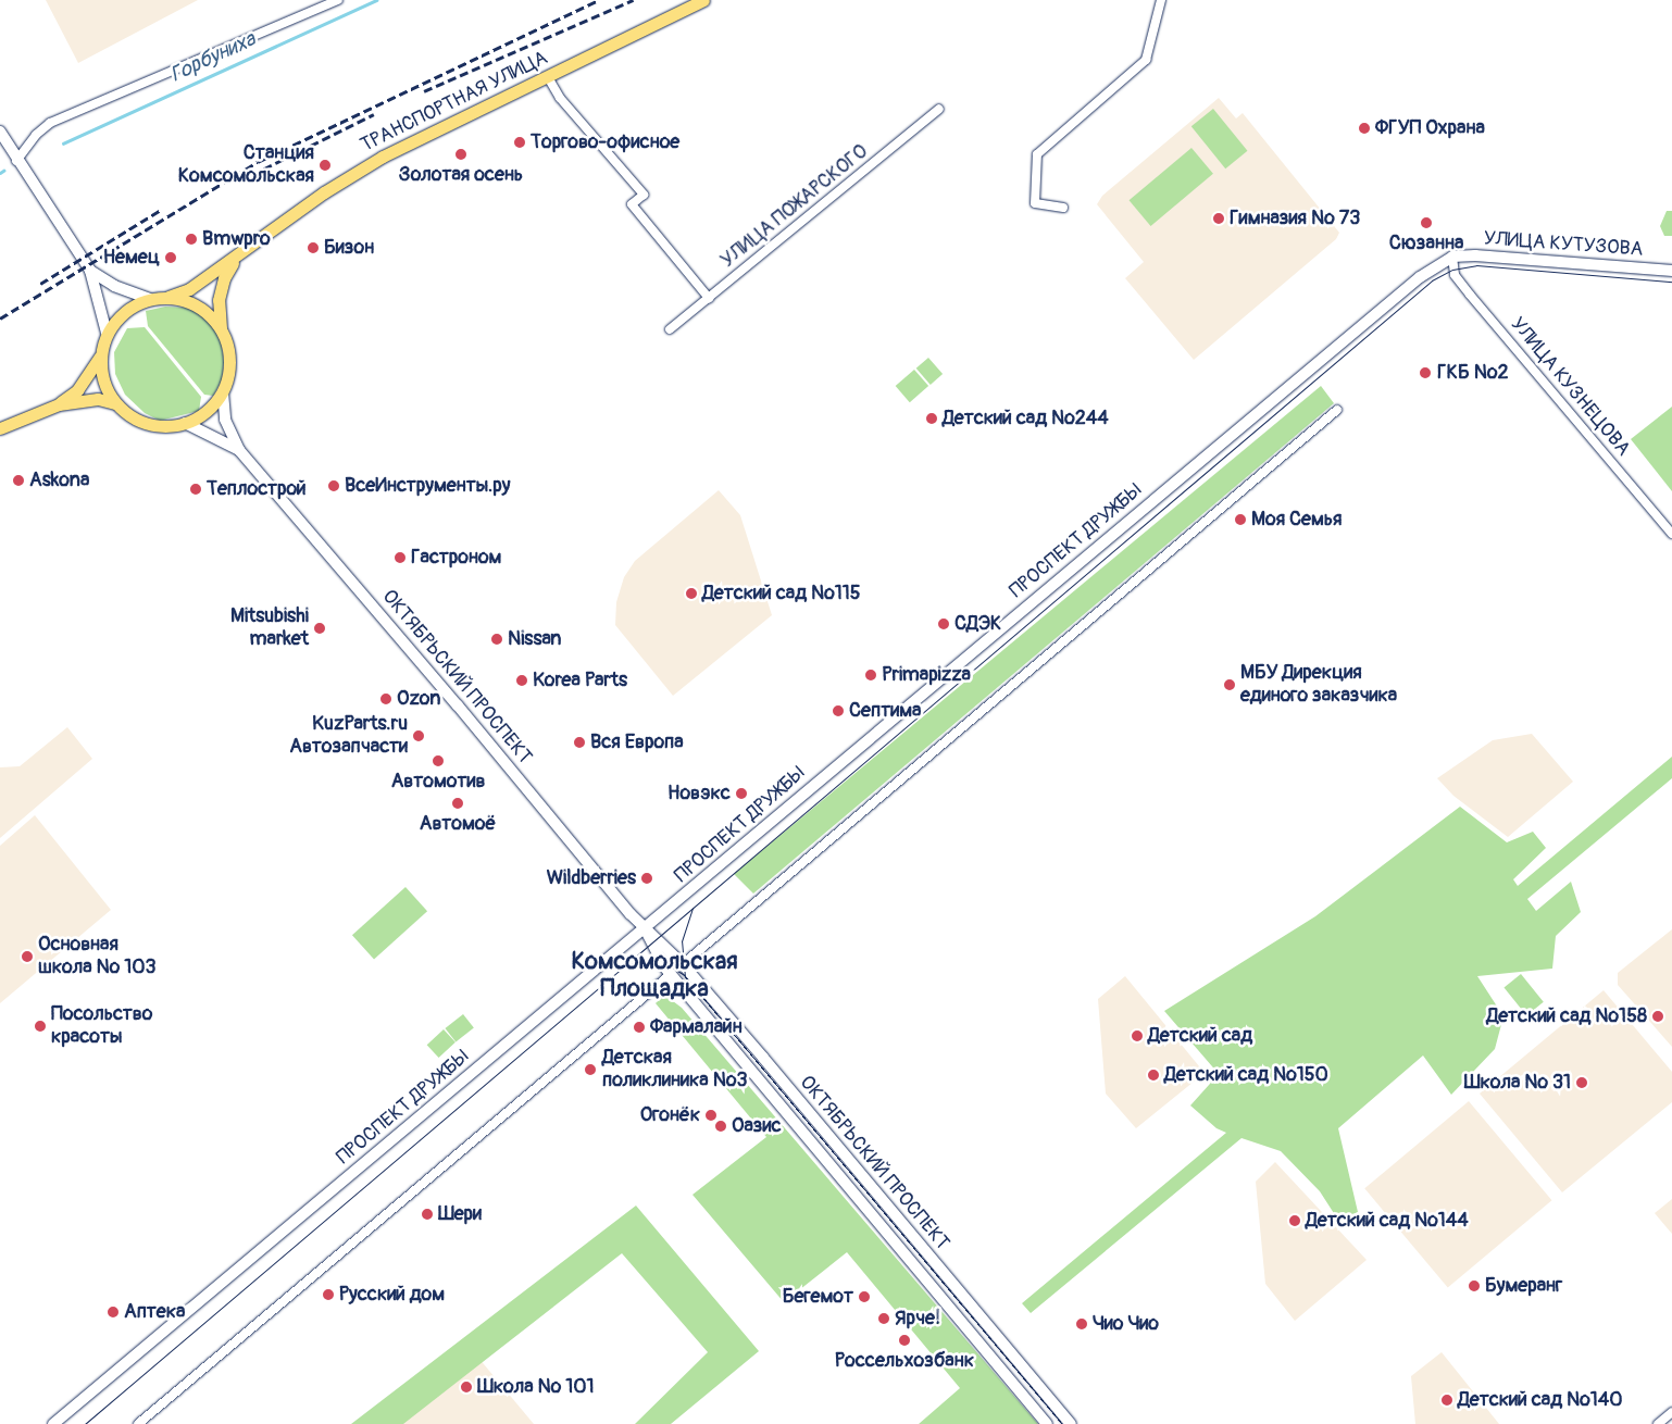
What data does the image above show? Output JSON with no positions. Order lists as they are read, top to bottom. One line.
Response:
{"streets":{"main road":["ТРАНСПОРТНАЯ УЛИЦА","УЛИЦА КУТУЗОВА","ПРОСПЕКТ ДРУЖБЫ","ОКТЯБРЬСКИЙ ПРОСПЕКТ"],"street":["УЛИЦА ПОЖАРСКОГО","УЛИЦА КУЗНЕЦОВА"]},"crossings":[["ТРАНСПОРТНАЯ УЛИЦА","ОКТЯБРЬСКИЙ ПРОСПЕКТ"],["УЛИЦА КУТУЗОВА","УЛИЦА КУЗНЕЦОВА"],["УЛИЦА КУТУЗОВА","ПРОСПЕКТ ДРУЖБЫ"],["УЛИЦА КУЗНЕЦОВА","ПРОСПЕКТ ДРУЖБЫ"],["ПРОСПЕКТ ДРУЖБЫ","ОКТЯБРЬСКИЙ ПРОСПЕКТ"]],"districts":["Комсомольская Площадка"],"water":["Горбуниха"],"places":["ФГУП Охрана","Торгово-офисное","Золотая осень","Станция Комсомольская","Гимназия № 73","Сюзанна","Bmwpro","Бизон","Немец","ГКБ №2","Детский сад №244","Askona","ВсеИнструменты.ру","Теплострой","Моя Семья","Гастроном","Детский сад №115","СДЭК","Mitsubishi market","Nissan","Primapizza","Korea Parts","МБУ Дирекция единого заказчика","Ozon","Септима","KuzParts.ru Автозапчасти","Вся Европа","Автомотив","Новэкс","Автомоё","Wildberries","Основная школа № 103","Детский сад №158","Посольство красоты","Фармалайн","Детский сад","Детская поликлиника №3","Детский сад №150","Школа № 31","Огонёк","Оазис","Шери","Детский сад №144","Бумеранг","Русский дом","Бегемот","Аптека","Ярче!","Чио Чио","Россельхозбанк","Школа № 101","Детский сад №140"]}
